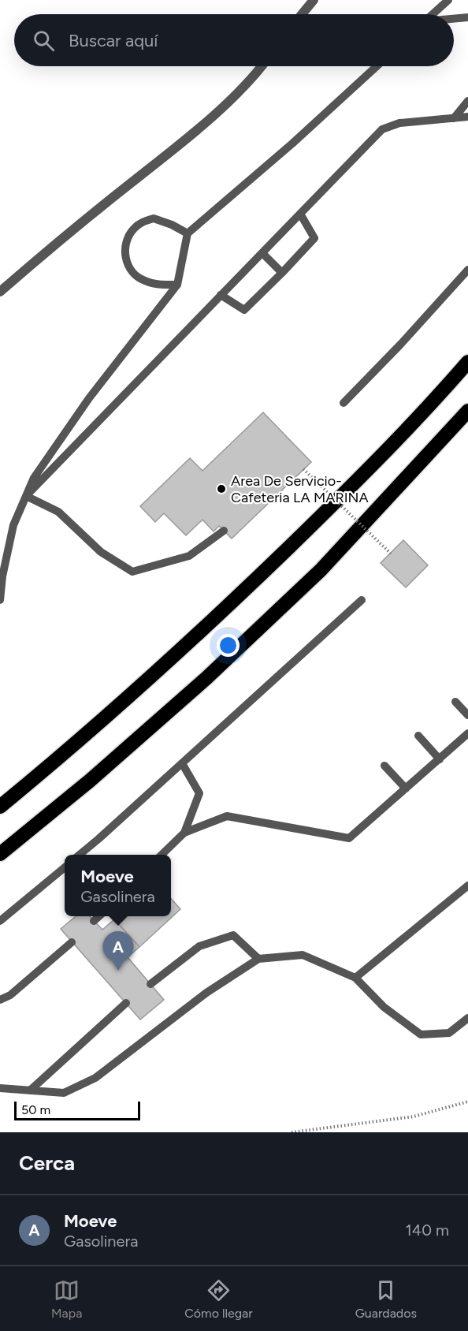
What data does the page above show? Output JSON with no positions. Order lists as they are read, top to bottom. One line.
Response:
{"places":["Area De Servicio- Cafeteria LA MARINA"],"scale_bar":"50 m","page":{"search":"Buscar aquí","popup":["Moeve","Gasolinera"],"pins":"A","scale":"50 m","heading":"Cerca","list":[{"mark":"A","name":"Moeve","note":"Gasolinera","value":"140 m"}],"nav":["Mapa","Cómo llegar","Guardados"]}}
